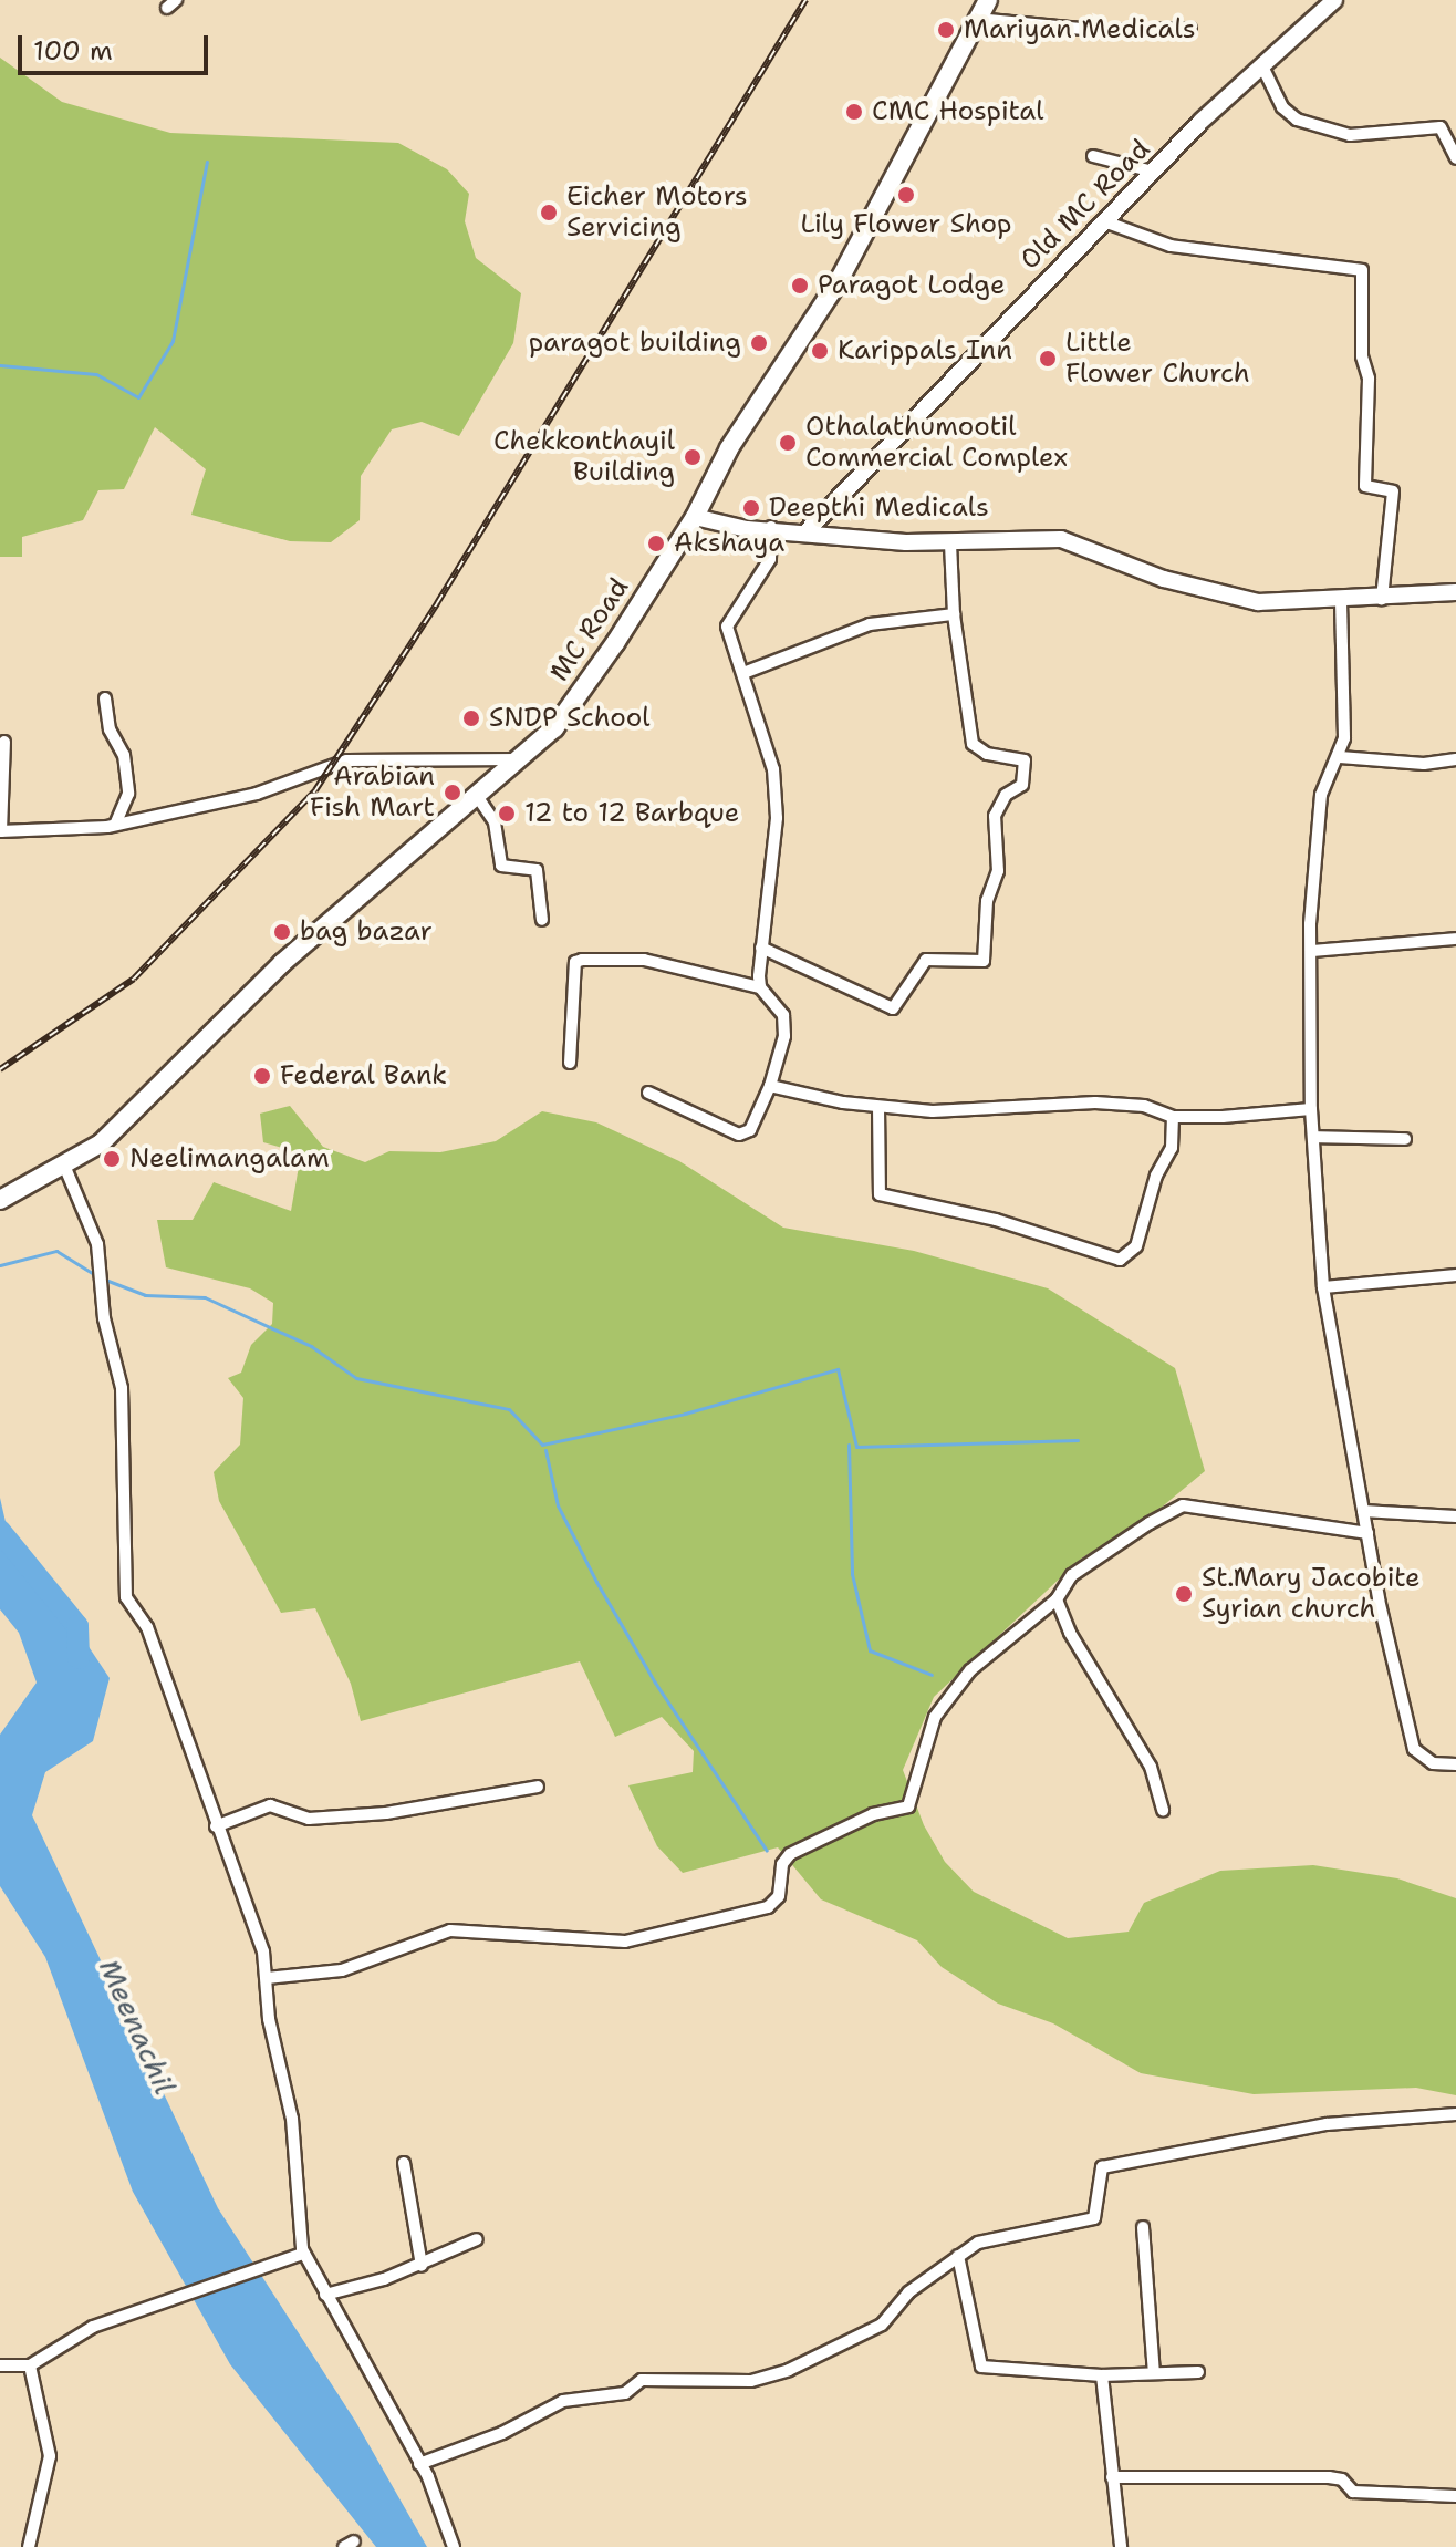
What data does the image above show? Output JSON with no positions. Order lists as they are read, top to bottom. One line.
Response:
{"streets":{"main road":["Old MC Road","MC Road"]},"water":["Meenachil"],"places":["Mariyan Medicals","CMC Hospital","Lily Flower Shop","Eicher Motors Servicing","Paragot Lodge","paragot building","Karippals Inn","Little Flower Church","Othalathumootil Commercial Complex","Chekkonthayil Building","Deepthi Medicals","Akshaya","SNDP School","Arabian Fish Mart","12 to 12 Barbque","bag bazar","Federal Bank","Neelimangalam","St.Mary Jacobite Syrian church"],"scale_bar":"100 m"}
